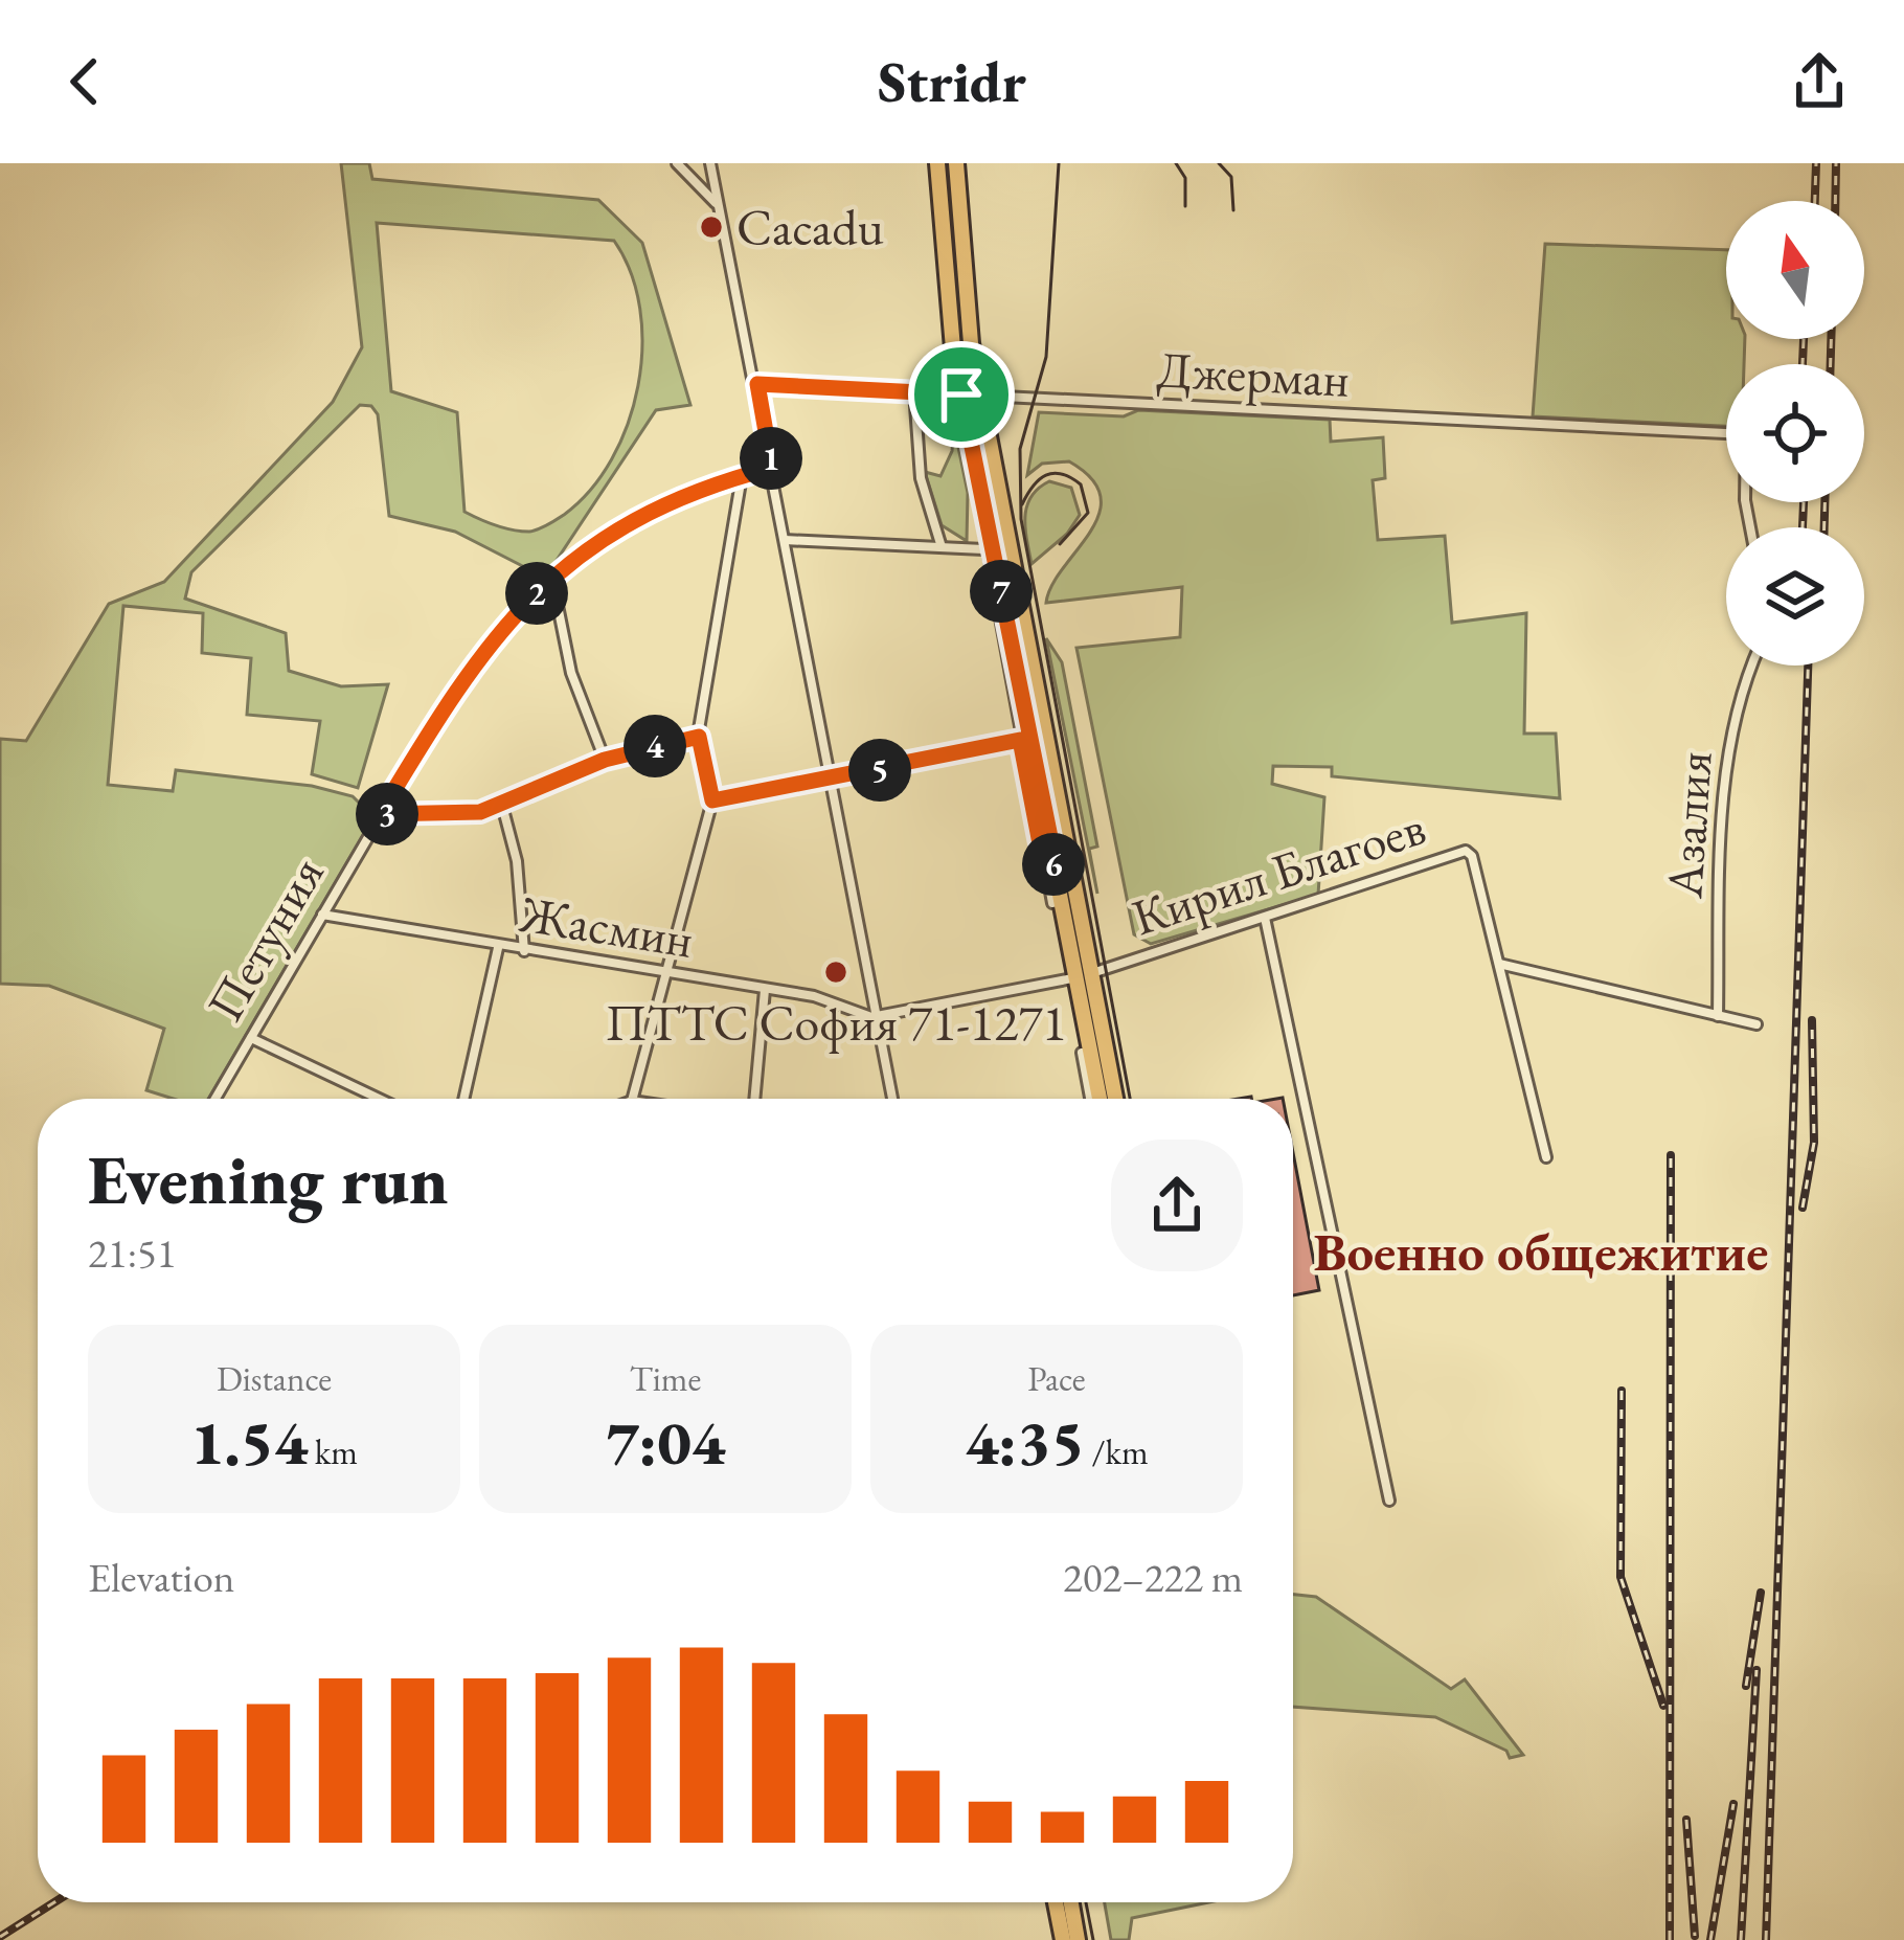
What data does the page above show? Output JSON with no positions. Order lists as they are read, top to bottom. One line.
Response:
{"streets":{"street":["Джерман","Азалия","Кирил Благоев","Жасмин","Петуния"]},"crossings":[["Кирил Благоев","Жасмин"],["Жасмин","Петуния"]],"districts":["Военно общежитие"],"places":["Cacadu","ПТТС София 71-1271"],"north":"top","page":{"header":"Stridr","pins":["1","7","2","4","5","3","6"],"heading":["Evening run","21:51"],"stats":[["Distance","1.54 km"],["Time","7:04"],["Pace","4:35 /km"]],"chart":["Elevation","202–222 m"]}}
